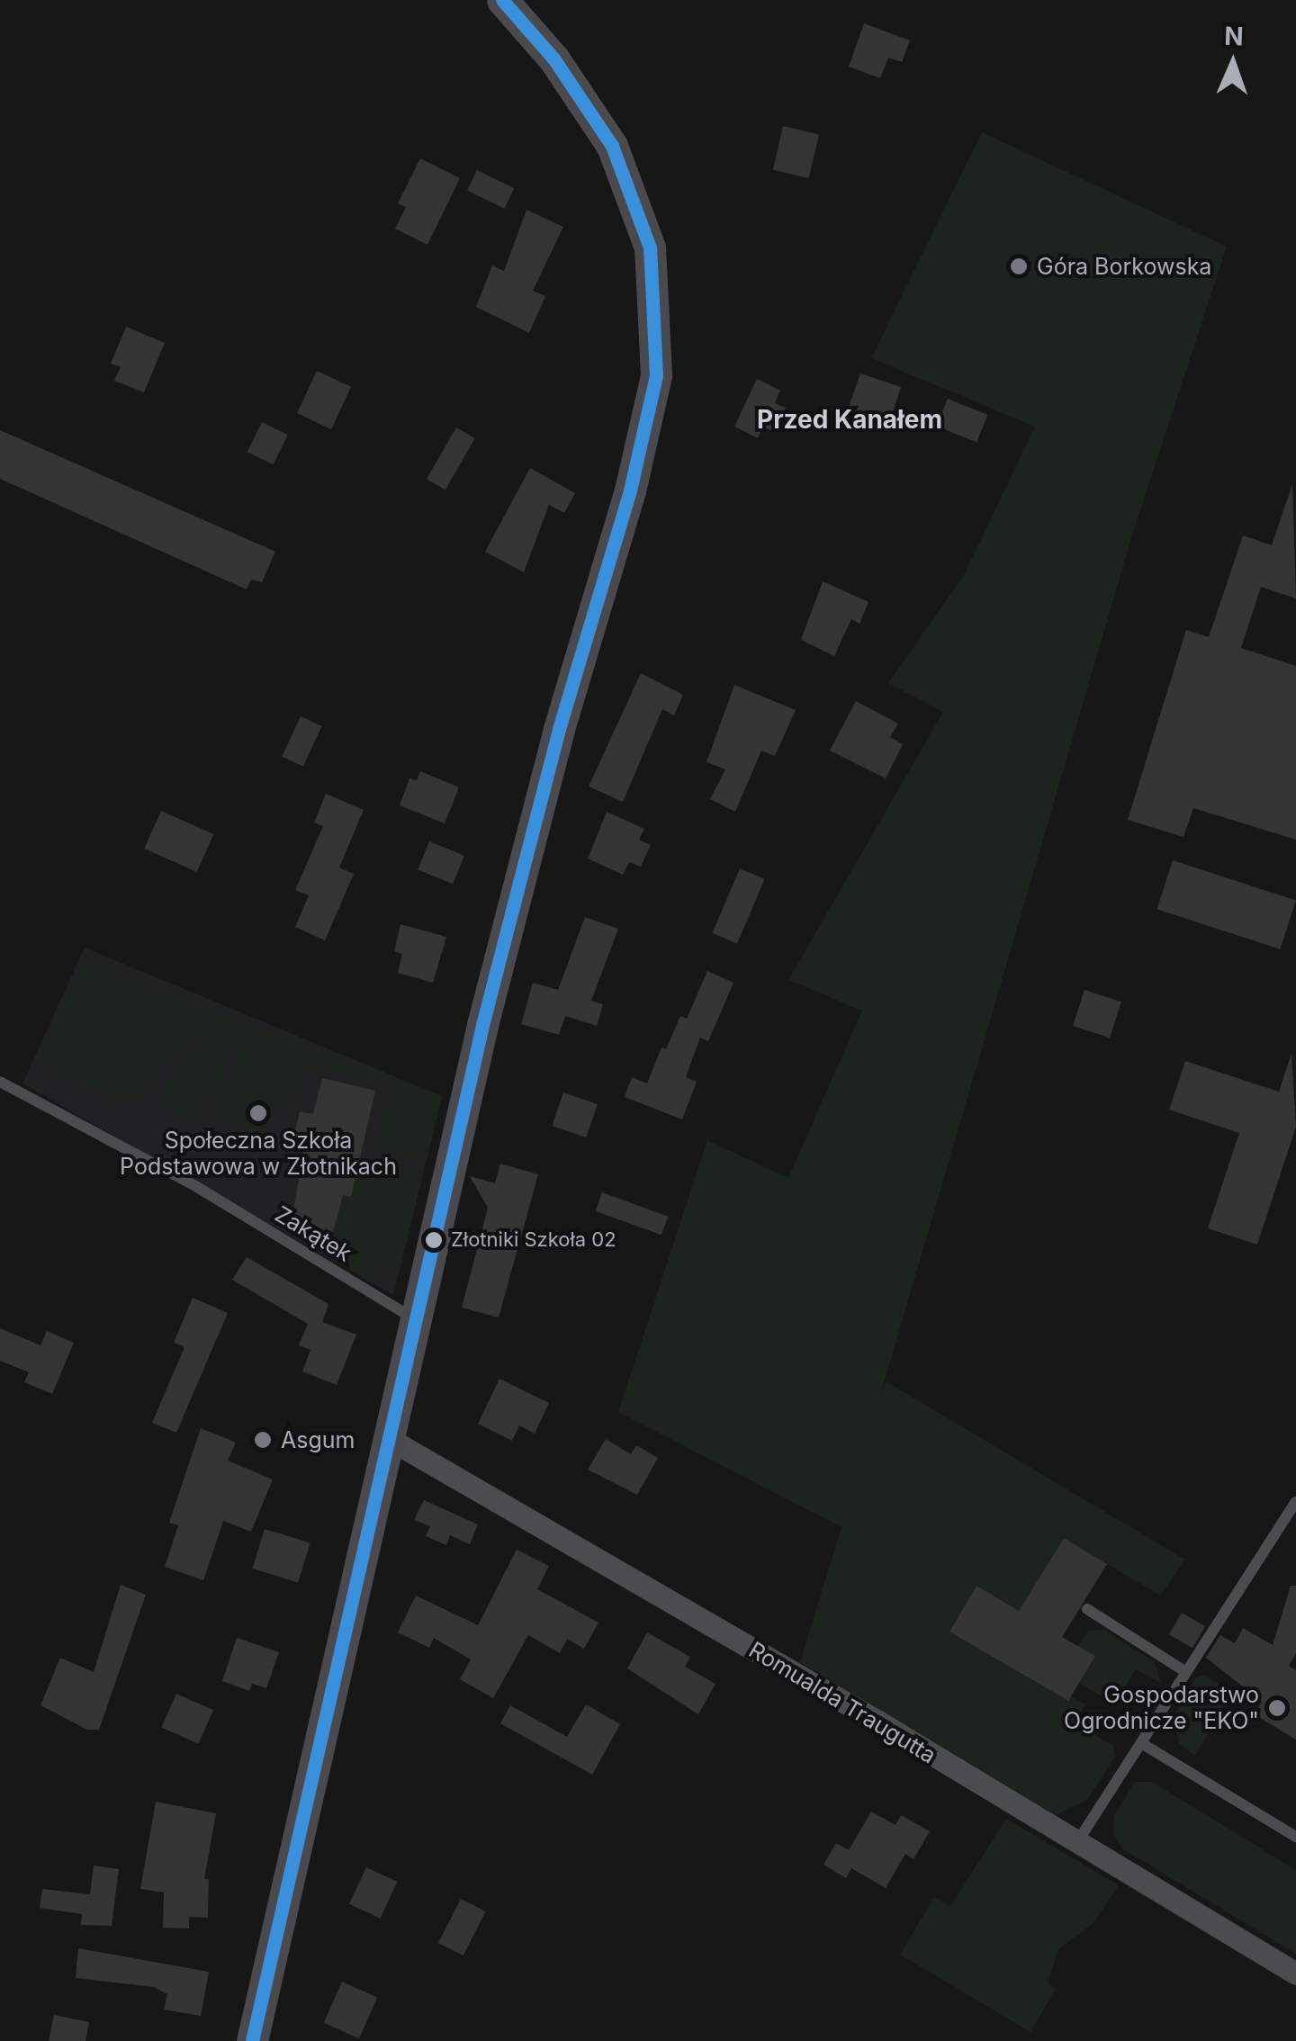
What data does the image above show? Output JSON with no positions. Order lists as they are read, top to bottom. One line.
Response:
{"streets":{"street":["Romualda Traugutta"],"lane":["Zakątek"]},"districts":["Przed Kanałem"],"places":["Góra Borkowska","Społeczna Szkoła Podstawowa w Złotnikach","Złotniki Szkoła 02","Asgum","Gospodarstwo Ogrodnicze \"EKO\""],"north":"top"}
